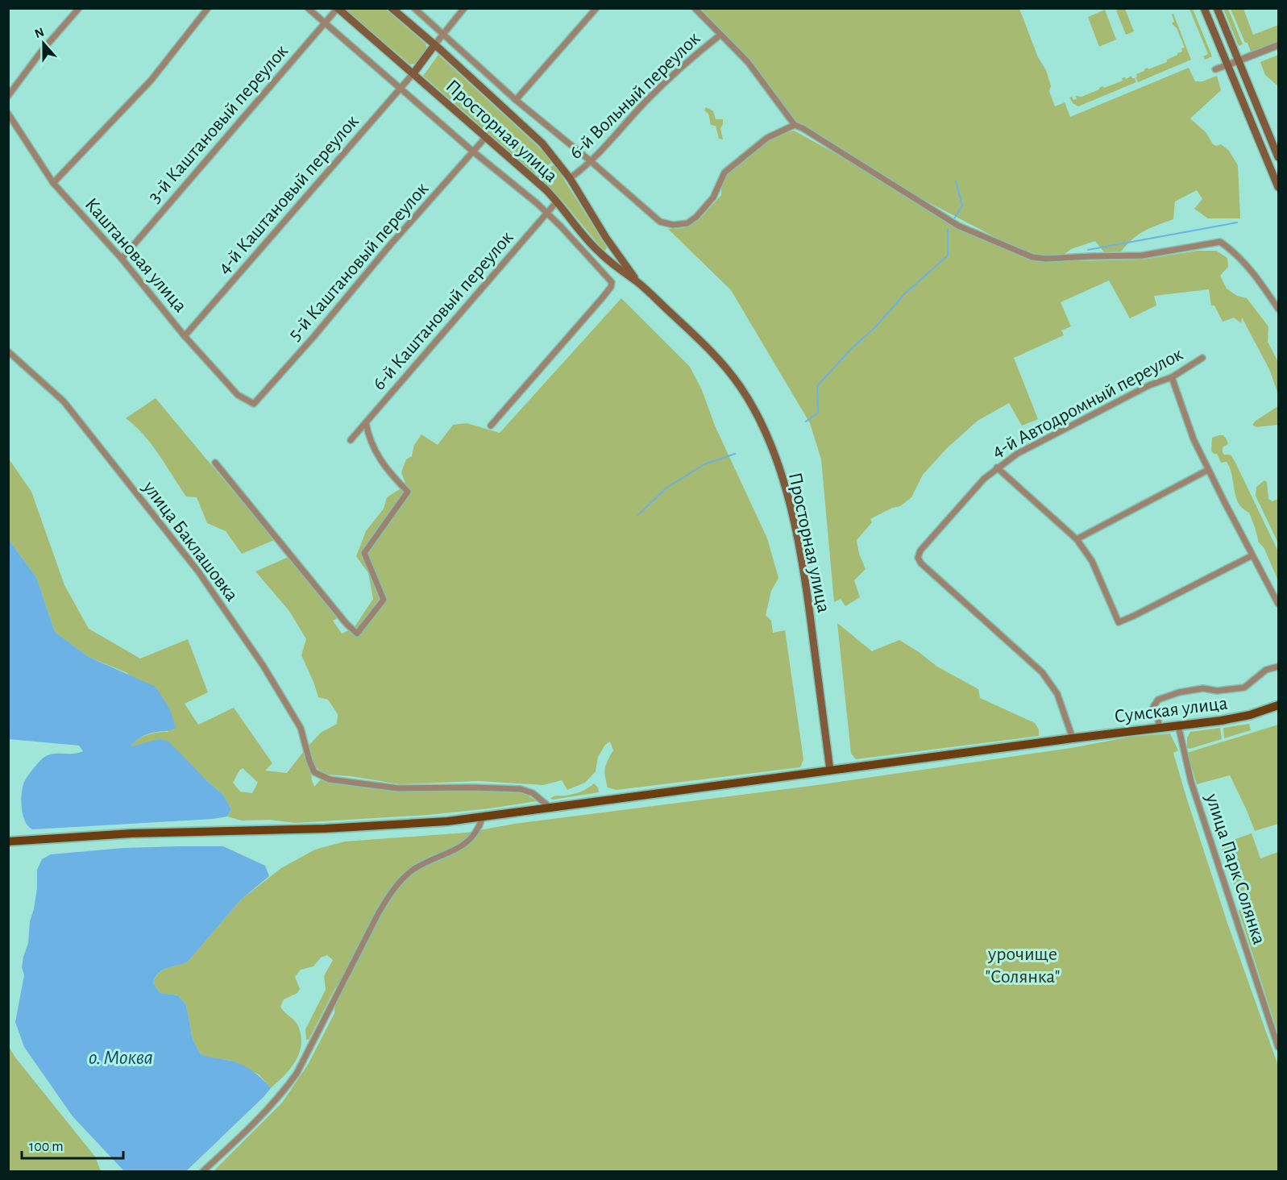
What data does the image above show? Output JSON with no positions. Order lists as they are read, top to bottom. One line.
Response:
{"streets":{"main road":["Просторная улица","Сумская улица"],"street":["6-й Вольный переулок","3-й Каштановый переулок","4-й Каштановый переулок","Каштановая улица","5-й Каштановый переулок","6-й Каштановый переулок","4-й Автодромный переулок","улица Баклашовка","улица Парк Солянка"]},"crossings":[["6-й Вольный переулок","Просторная улица"],["3-й Каштановый переулок","Просторная улица"],["3-й Каштановый переулок","Каштановая улица"],["Просторная улица","4-й Каштановый переулок"],["Просторная улица","5-й Каштановый переулок"],["Просторная улица","6-й Каштановый переулок"],["Просторная улица","Сумская улица"],["4-й Каштановый переулок","Каштановая улица"],["Каштановая улица","5-й Каштановый переулок"],["4-й Автодромный переулок","Сумская улица"],["улица Баклашовка","Сумская улица"],["Сумская улица","улица Парк Солянка"]],"water":["о. Моква"],"parks":["урочище \"Солянка\""],"scale_bar":"100 m","north":"top"}
